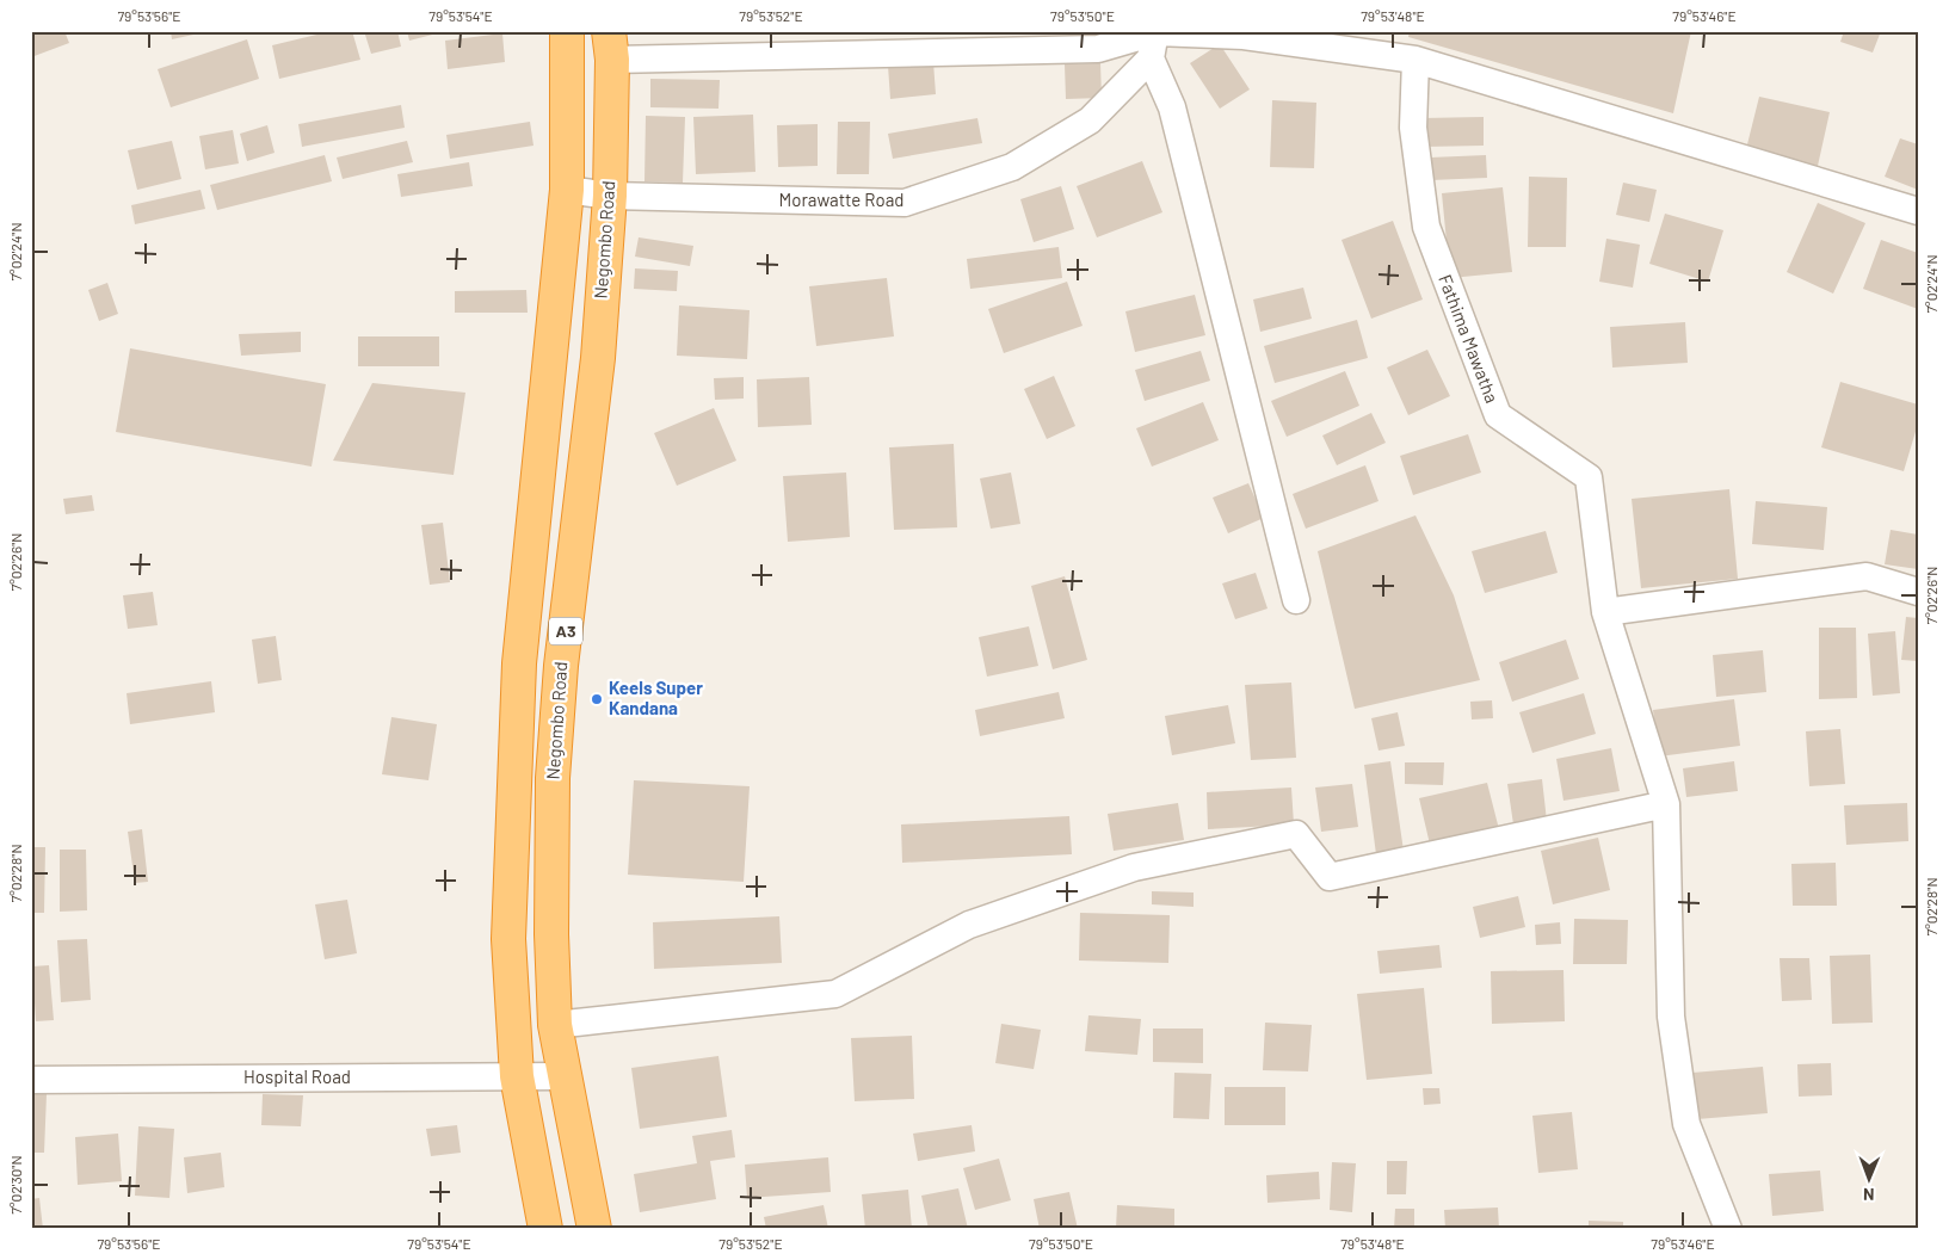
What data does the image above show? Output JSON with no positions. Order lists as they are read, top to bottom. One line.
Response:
{"streets":{"highway":["Negombo Road","A3"],"street":["Morawatte Road","Fathima Mawatha","Hospital Road"]},"crossings":[["Morawatte Road","Negombo Road"],["Morawatte Road","A3"],["Negombo Road","Hospital Road"],["A3","Hospital Road"]],"places":["Keels Super Kandana"],"north":"bottom","coordinates":["79°53'56\"E","79°53'54\"E","79°53'52\"E","79°53'50\"E","79°53'48\"E","79°53'46\"E","7°02'24\"N","7°02'26\"N","7°02'28\"N","7°02'30\"N"]}
